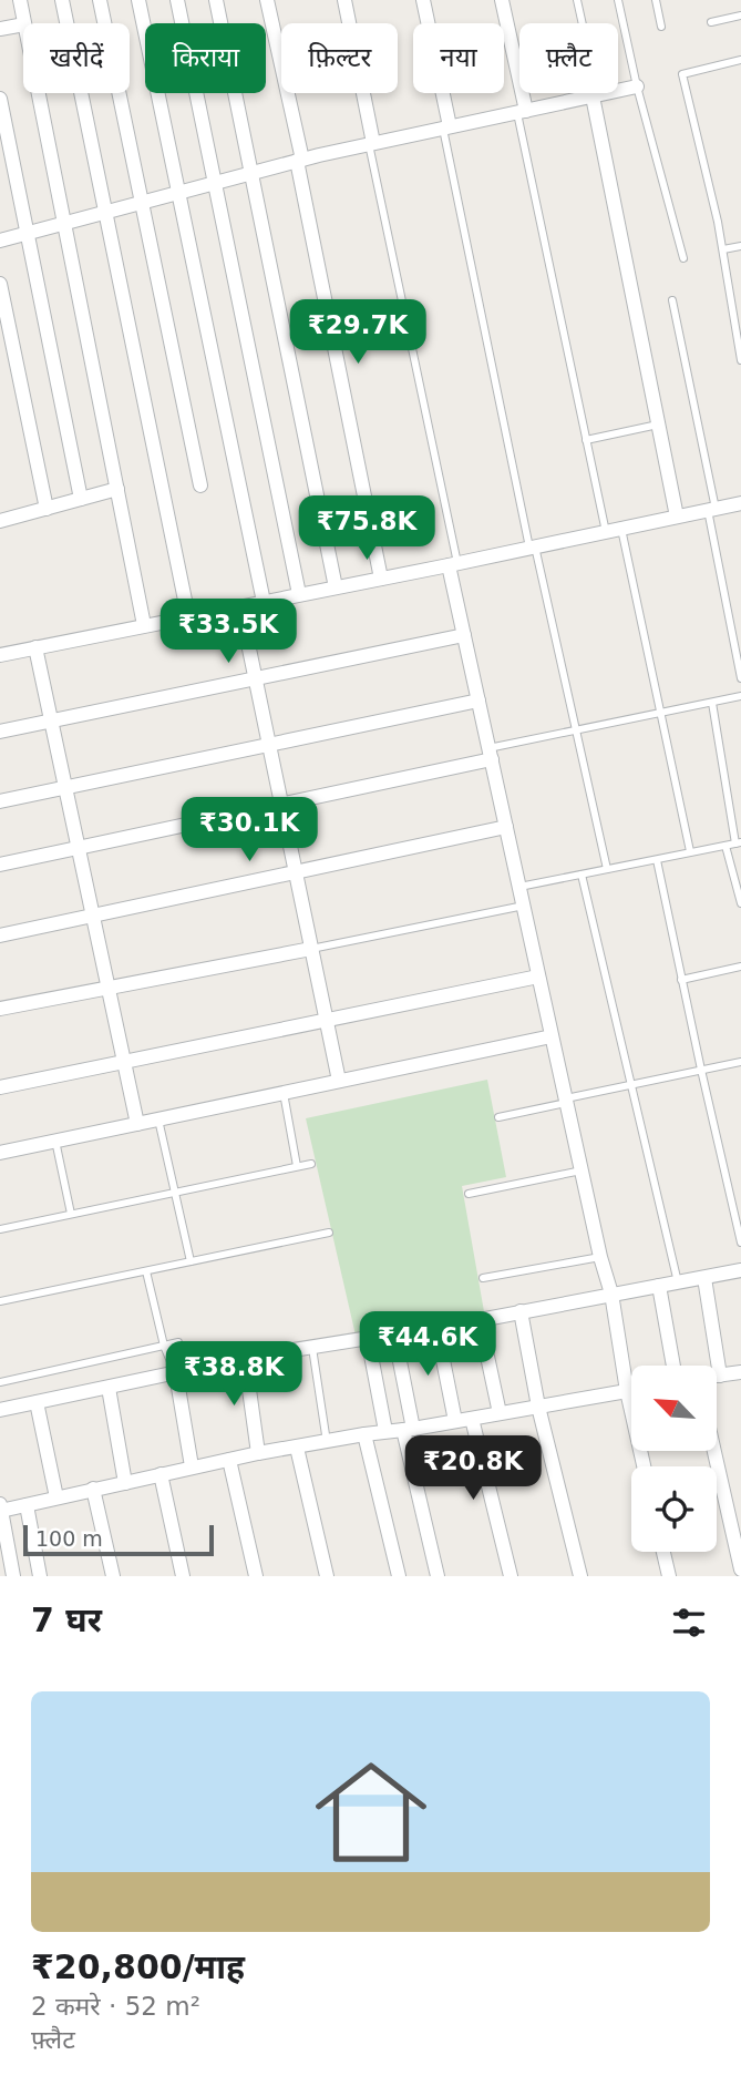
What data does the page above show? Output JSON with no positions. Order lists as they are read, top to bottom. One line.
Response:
{"scale_bar":"100 m","north":"top left","page":{"chip":["खरीदें","किराया","फ़िल्टर","नया","फ़्लैट"],"price":["₹29.7K","₹75.8K","₹33.5K","₹30.1K","₹44.6K","₹38.8K","₹20.8K"],"scale":"100 m","heading":"7 घर","list":[{"name":"₹20,800/माह","note":"2 कमरे · 52 m² · फ़्लैट"}]}}
